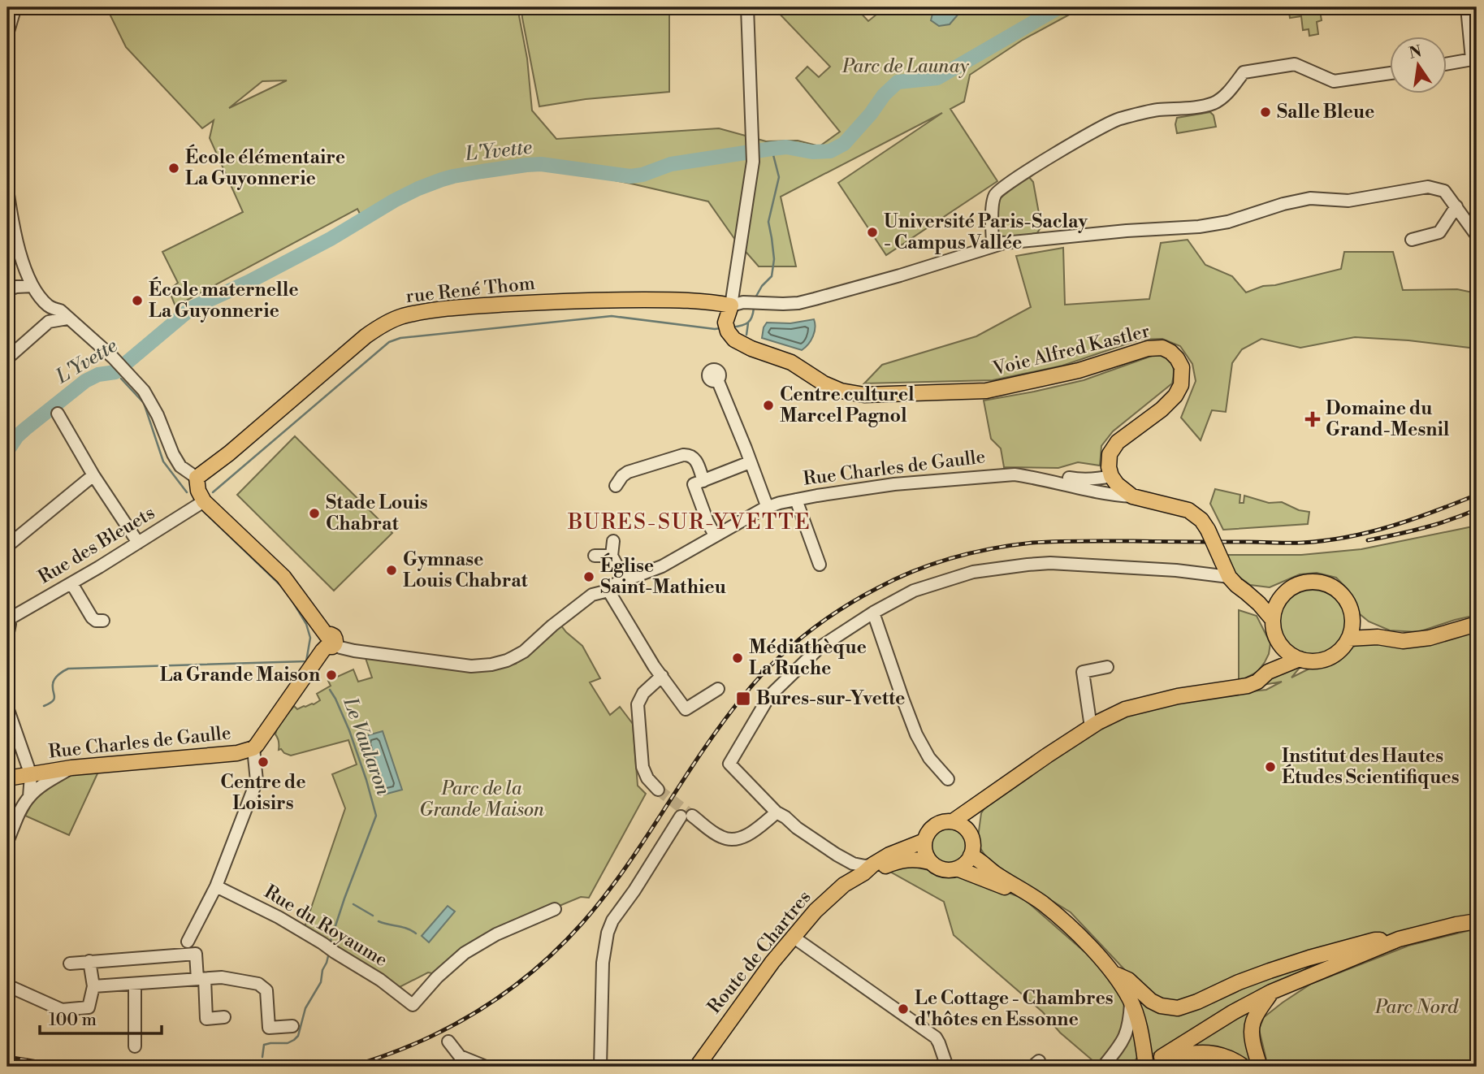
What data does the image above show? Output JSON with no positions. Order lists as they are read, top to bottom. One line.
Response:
{"streets":{"main road":["rue René Thom","Voie Alfred Kastler","Rue Charles de Gaulle","Route de Chartres"],"street":["Rue des Bleuets","Rue du Royaume"]},"crossings":[["rue René Thom","Voie Alfred Kastler"],["Voie Alfred Kastler","Rue Charles de Gaulle"]],"districts":["BURES-SUR-YVETTE"],"water":["L'Yvette","Le Vaularon"],"parks":["Parc de Launay","Parc de la Grande Maison","Parc Nord"],"places":{"other":["Salle Bleue","École élémentaire La Guyonnerie","Université Paris-Saclay - Campus Vallée","École maternelle La Guyonnerie","Centre culturel Marcel Pagnol","Stade Louis Chabrat","Gymnase Louis Chabrat","Église Saint-Mathieu","Médiathèque La Ruche","La Grande Maison","Centre de Loisirs","Institut des Hautes Études Scientifiques","Le Cottage - Chambres d'hôtes en Essonne"],"health":["Domaine du Grand-Mesnil"],"transit":["Bures-sur-Yvette"]},"scale_bar":"100 m","north":"top"}
